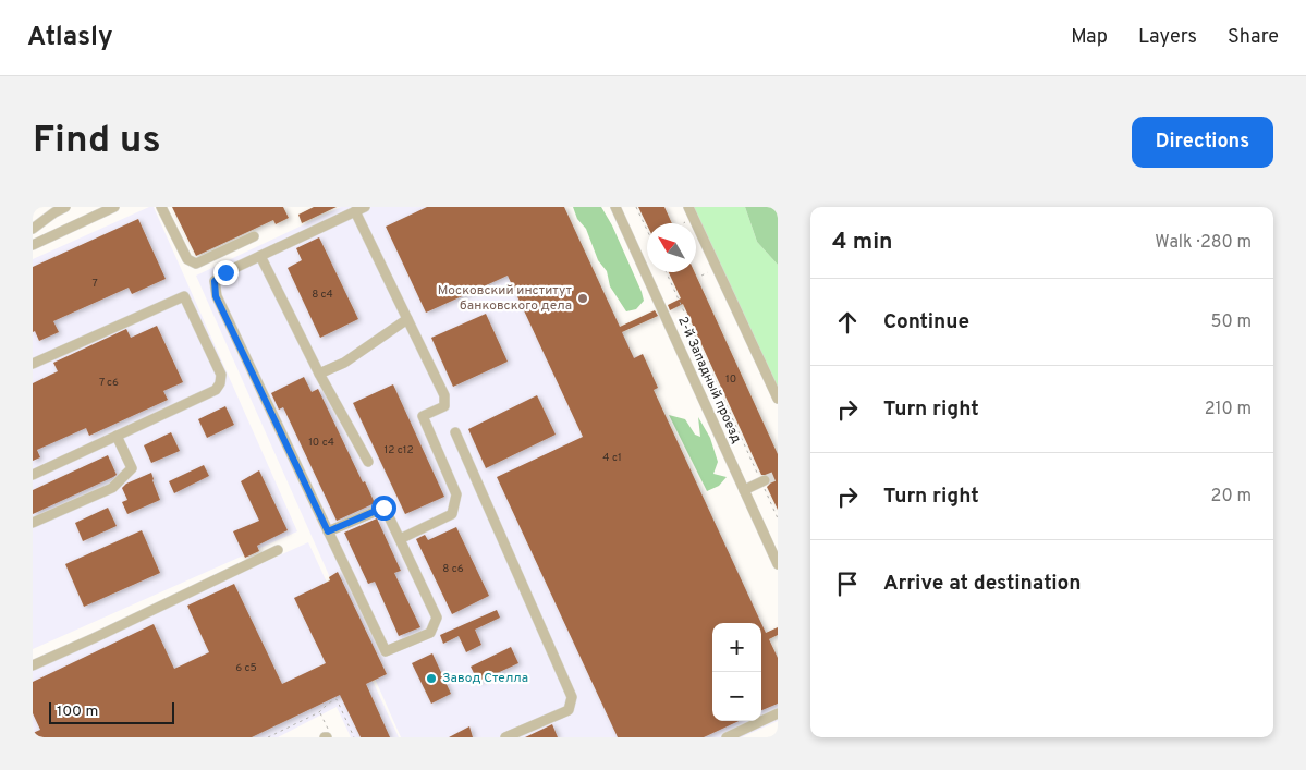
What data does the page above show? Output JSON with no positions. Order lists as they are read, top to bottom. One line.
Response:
{"streets":{"street":["2-й Западный проезд"]},"places":["Московский институт банковского дела","Завод Стелла"],"house_numbers":["7","8 с4","10","7 с6","10 с4","12 с12","4 с1","8 с6","6 с5"],"scale_bar":"100 m","north":"top left","page":{"header":"Atlasly","nav":["Map","Layers","Share"],"buttons":"Directions","title":"Find us","heading":["4 min","Walk · 280 m"],"list":[["Continue","50 m"],["Turn right","210 m"],["Turn right","20 m"],"Arrive at destination"],"map_buttons":["+","−"],"scale":"100 m"}}
